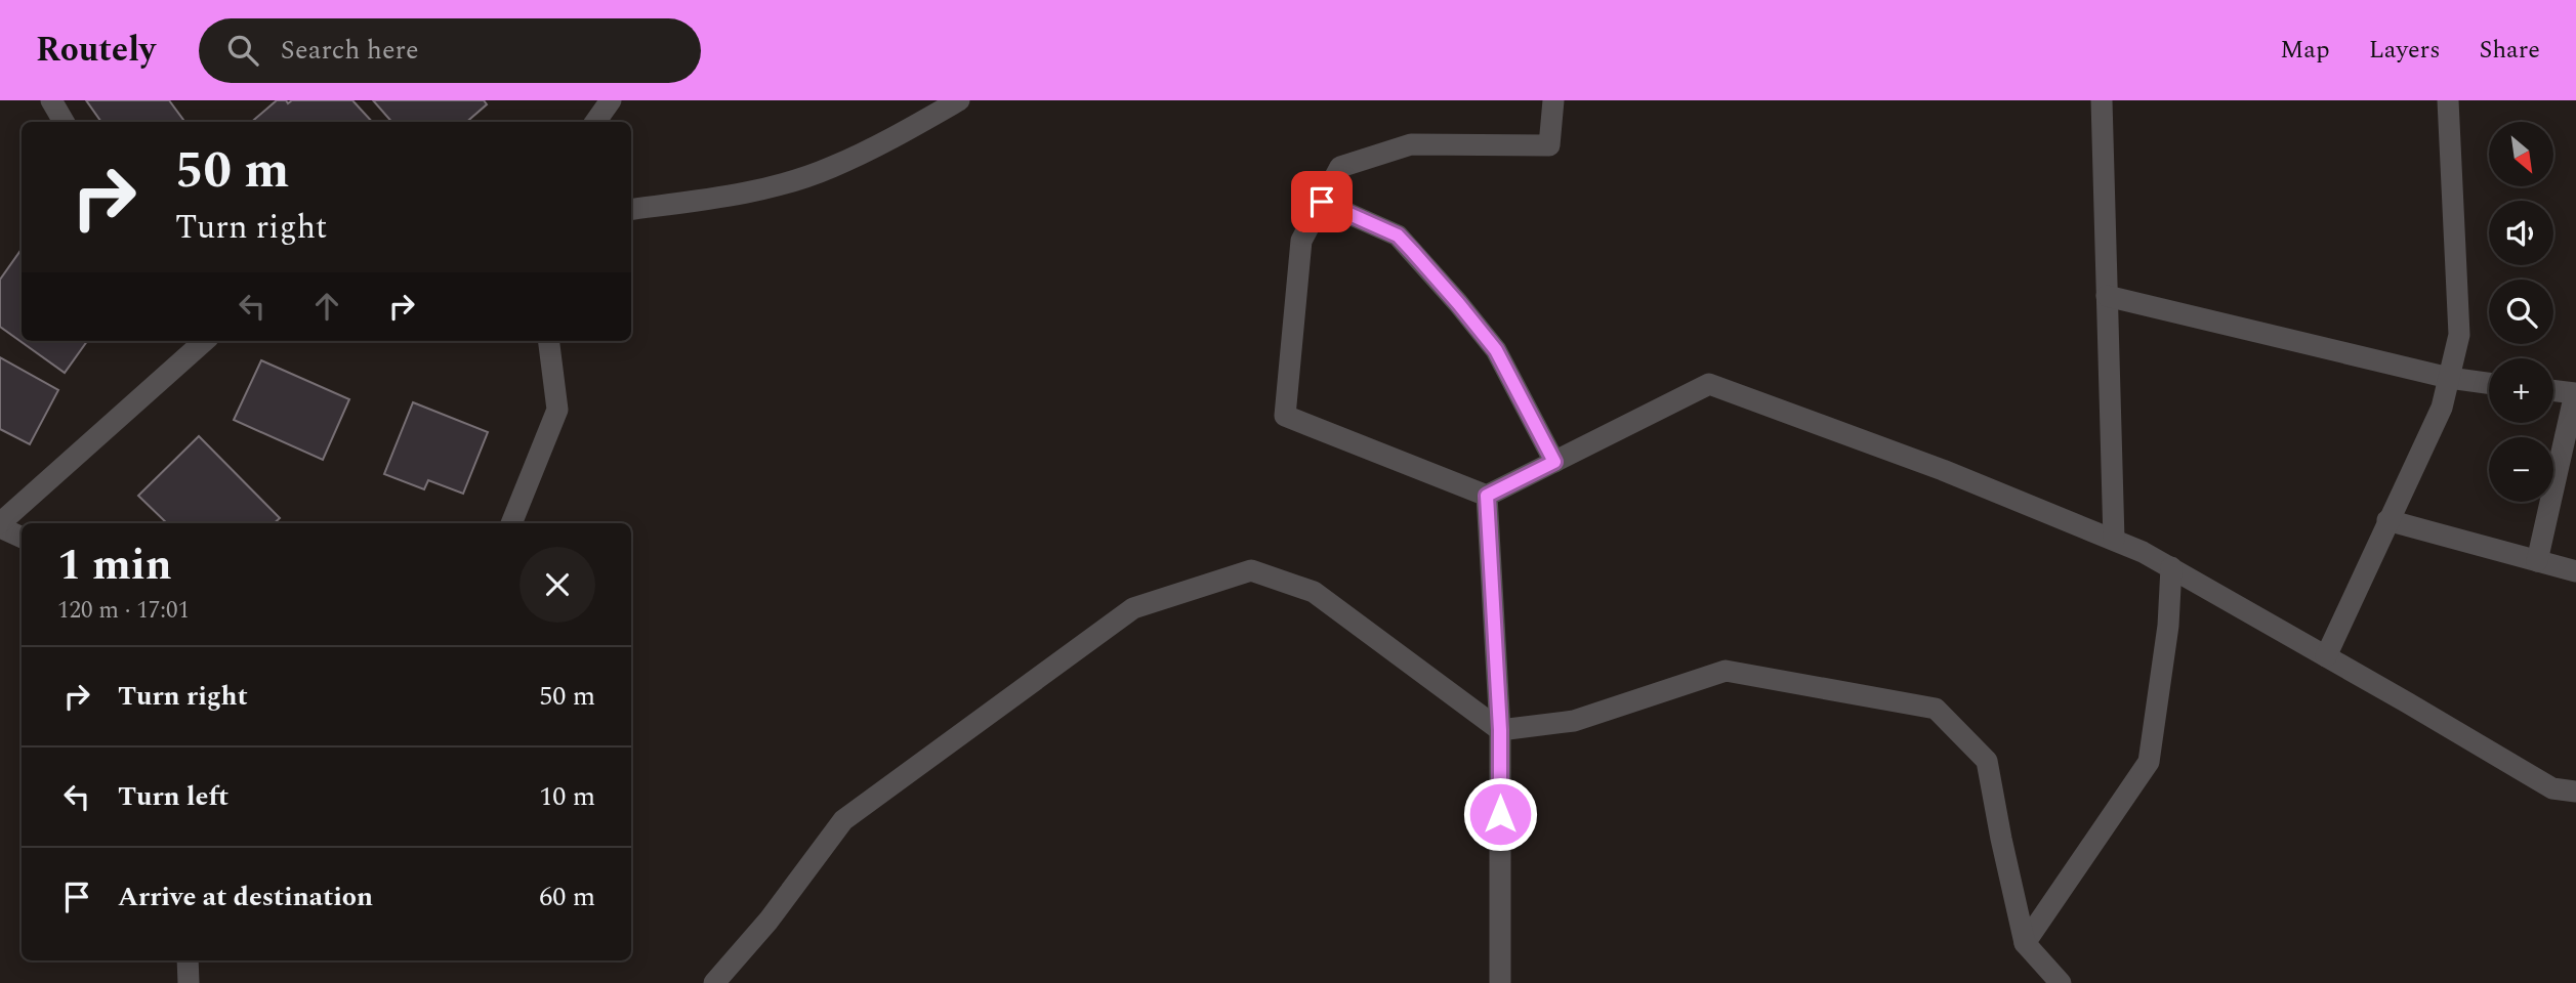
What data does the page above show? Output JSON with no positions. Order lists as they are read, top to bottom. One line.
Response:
{"north":"bottom right","page":{"header":"Routely","search":"Search here","nav":["Map","Layers","Share"],"map_buttons":["+","−"],"turn":["50 m","Turn right"],"heading":["1 min","120 m · 17:01"],"list":[{"name":"Turn right","value":"50 m"},{"name":"Turn left","value":"10 m"},{"name":"Arrive at destination","value":"60 m"}]}}
